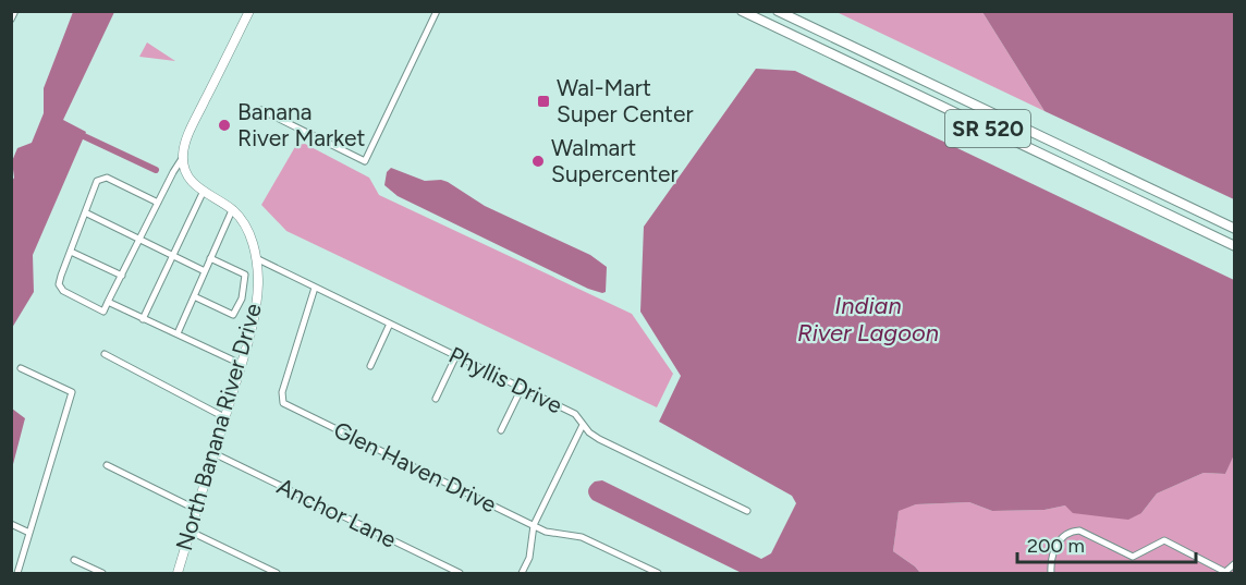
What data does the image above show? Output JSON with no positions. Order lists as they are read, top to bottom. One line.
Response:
{"streets":{"main road":["SR 520"],"street":["Phyllis Drive","North Banana River Drive","Glen Haven Drive","Anchor Lane"]},"crossings":[["Phyllis Drive","North Banana River Drive"],["Phyllis Drive","Glen Haven Drive"],["North Banana River Drive","Anchor Lane"]],"water":["Indian River Lagoon"],"places":{"transit":["Wal-Mart Super Center"],"other":["Banana River Market","Walmart Supercenter"]},"scale_bar":"200 m"}
